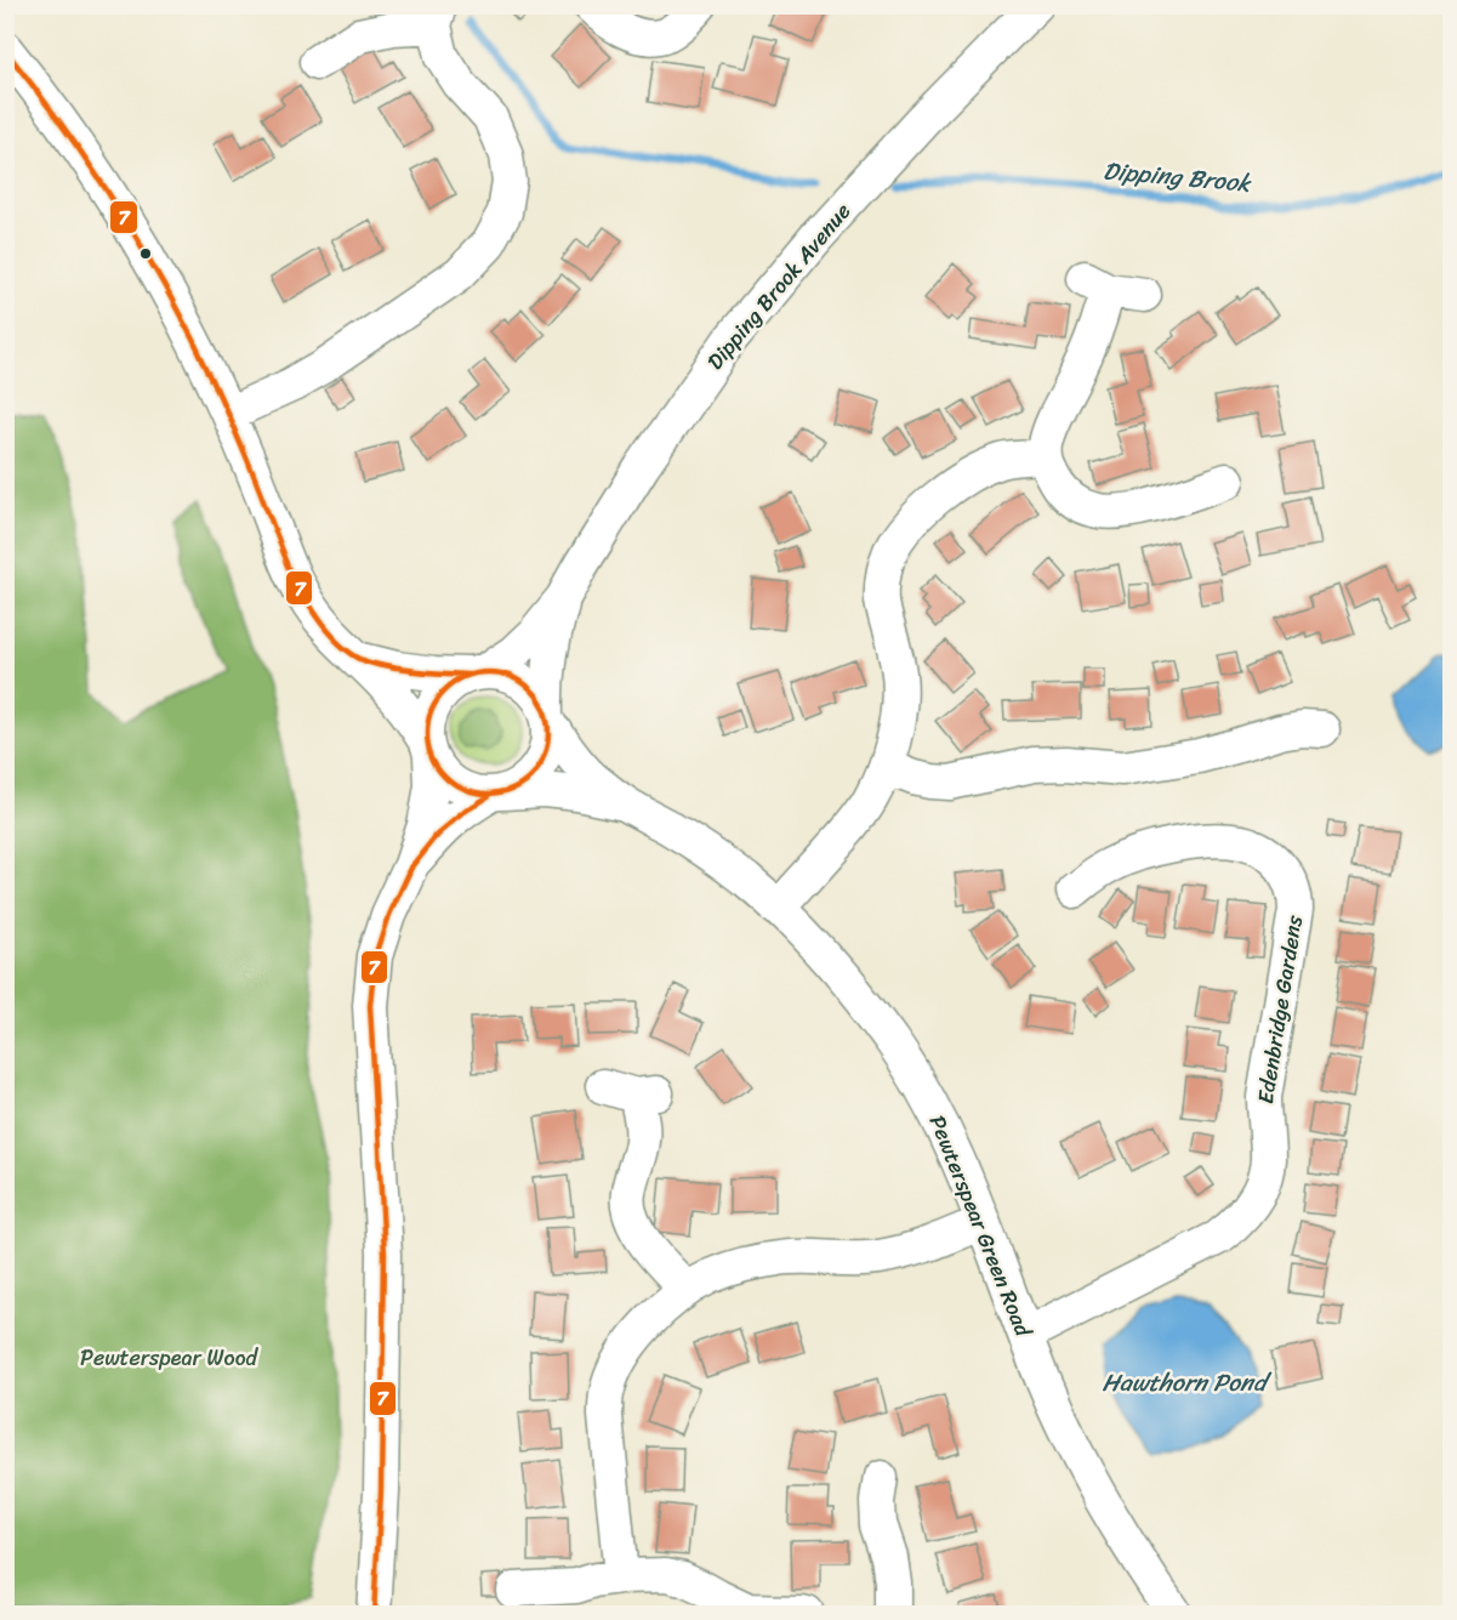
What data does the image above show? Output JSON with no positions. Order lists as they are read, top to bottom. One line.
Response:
{"streets":{"street":["Dipping Brook Avenue","Edenbridge Gardens","Pewterspear Green Road"]},"crossings":[["Dipping Brook Avenue","Pewterspear Green Road"],["Edenbridge Gardens","Pewterspear Green Road"]],"water":["Dipping Brook","Hawthorn Pond"],"parks":["Pewterspear Wood"],"lines":["transit line 7"]}
